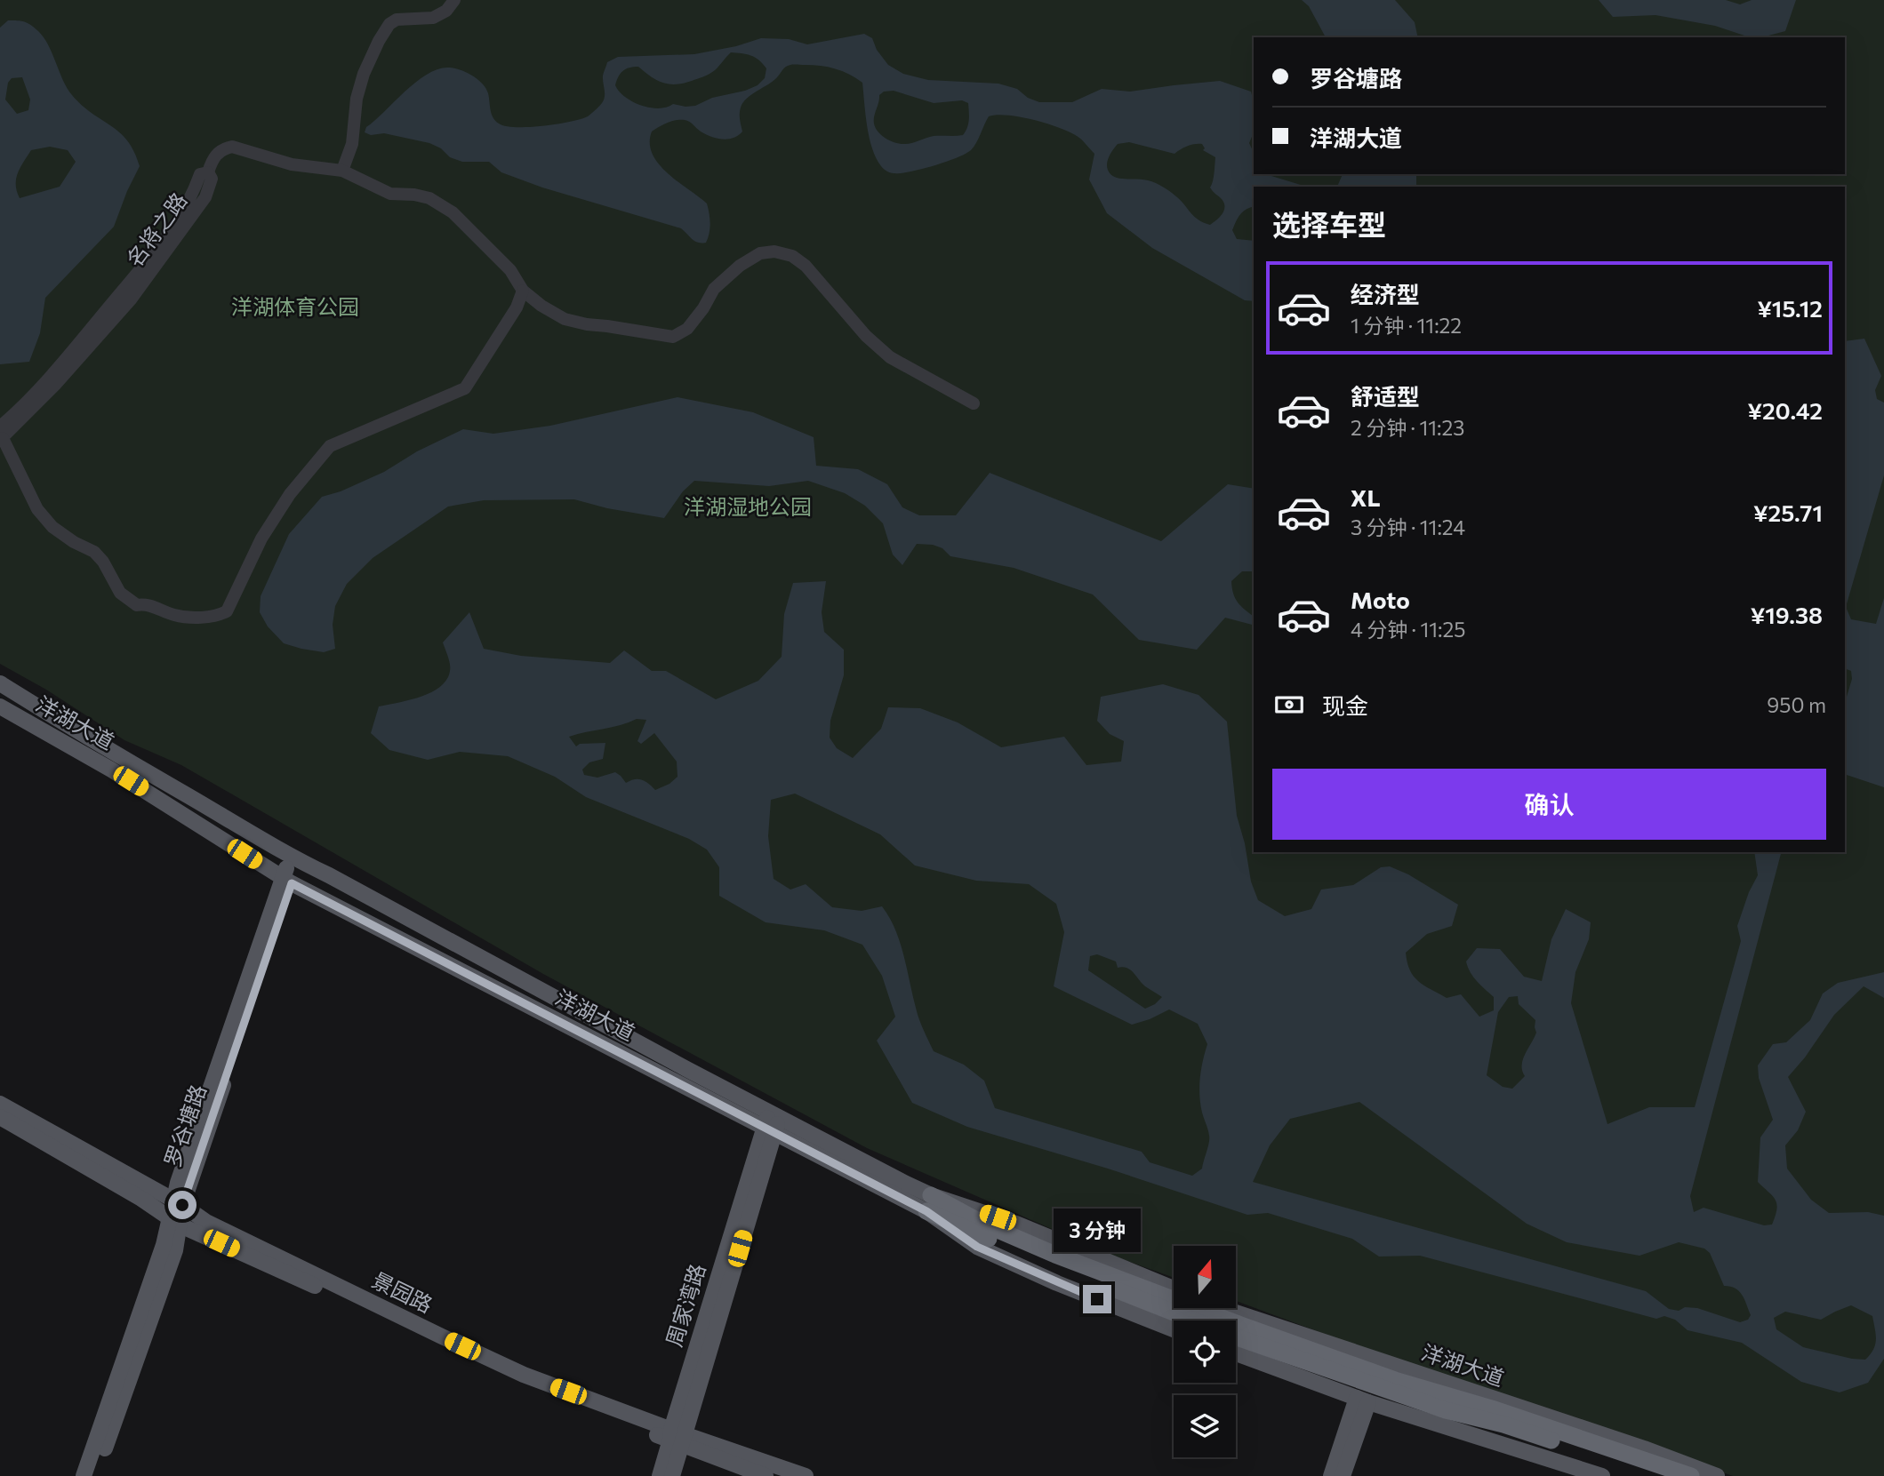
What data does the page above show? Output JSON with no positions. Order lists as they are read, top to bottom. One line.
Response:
{"streets":{"main road":["洋湖大道","罗谷塘路","景园路","周家湾路"],"street":["名将之路"]},"crossings":[["洋湖大道","罗谷塘路"],["洋湖大道","周家湾路"],["罗谷塘路","景园路"],["景园路","周家湾路"]],"parks":["洋湖体育公园","洋湖湿地公园"],"north":"top","page":{"banner":["罗谷塘路","洋湖大道"],"heading":"选择车型","list":[{"name":"经济型","note":"1 分钟 · 11:22","value":"¥15.12"},{"name":"舒适型","note":"2 分钟 · 11:23","value":"¥20.42"},{"name":"XL","note":"3 分钟 · 11:24","value":"¥25.71"},{"name":"Moto","note":"4 分钟 · 11:25","value":"¥19.38"}],"pay":["现金","950 m"],"buttons":"确认","bubble":"3 分钟"}}
